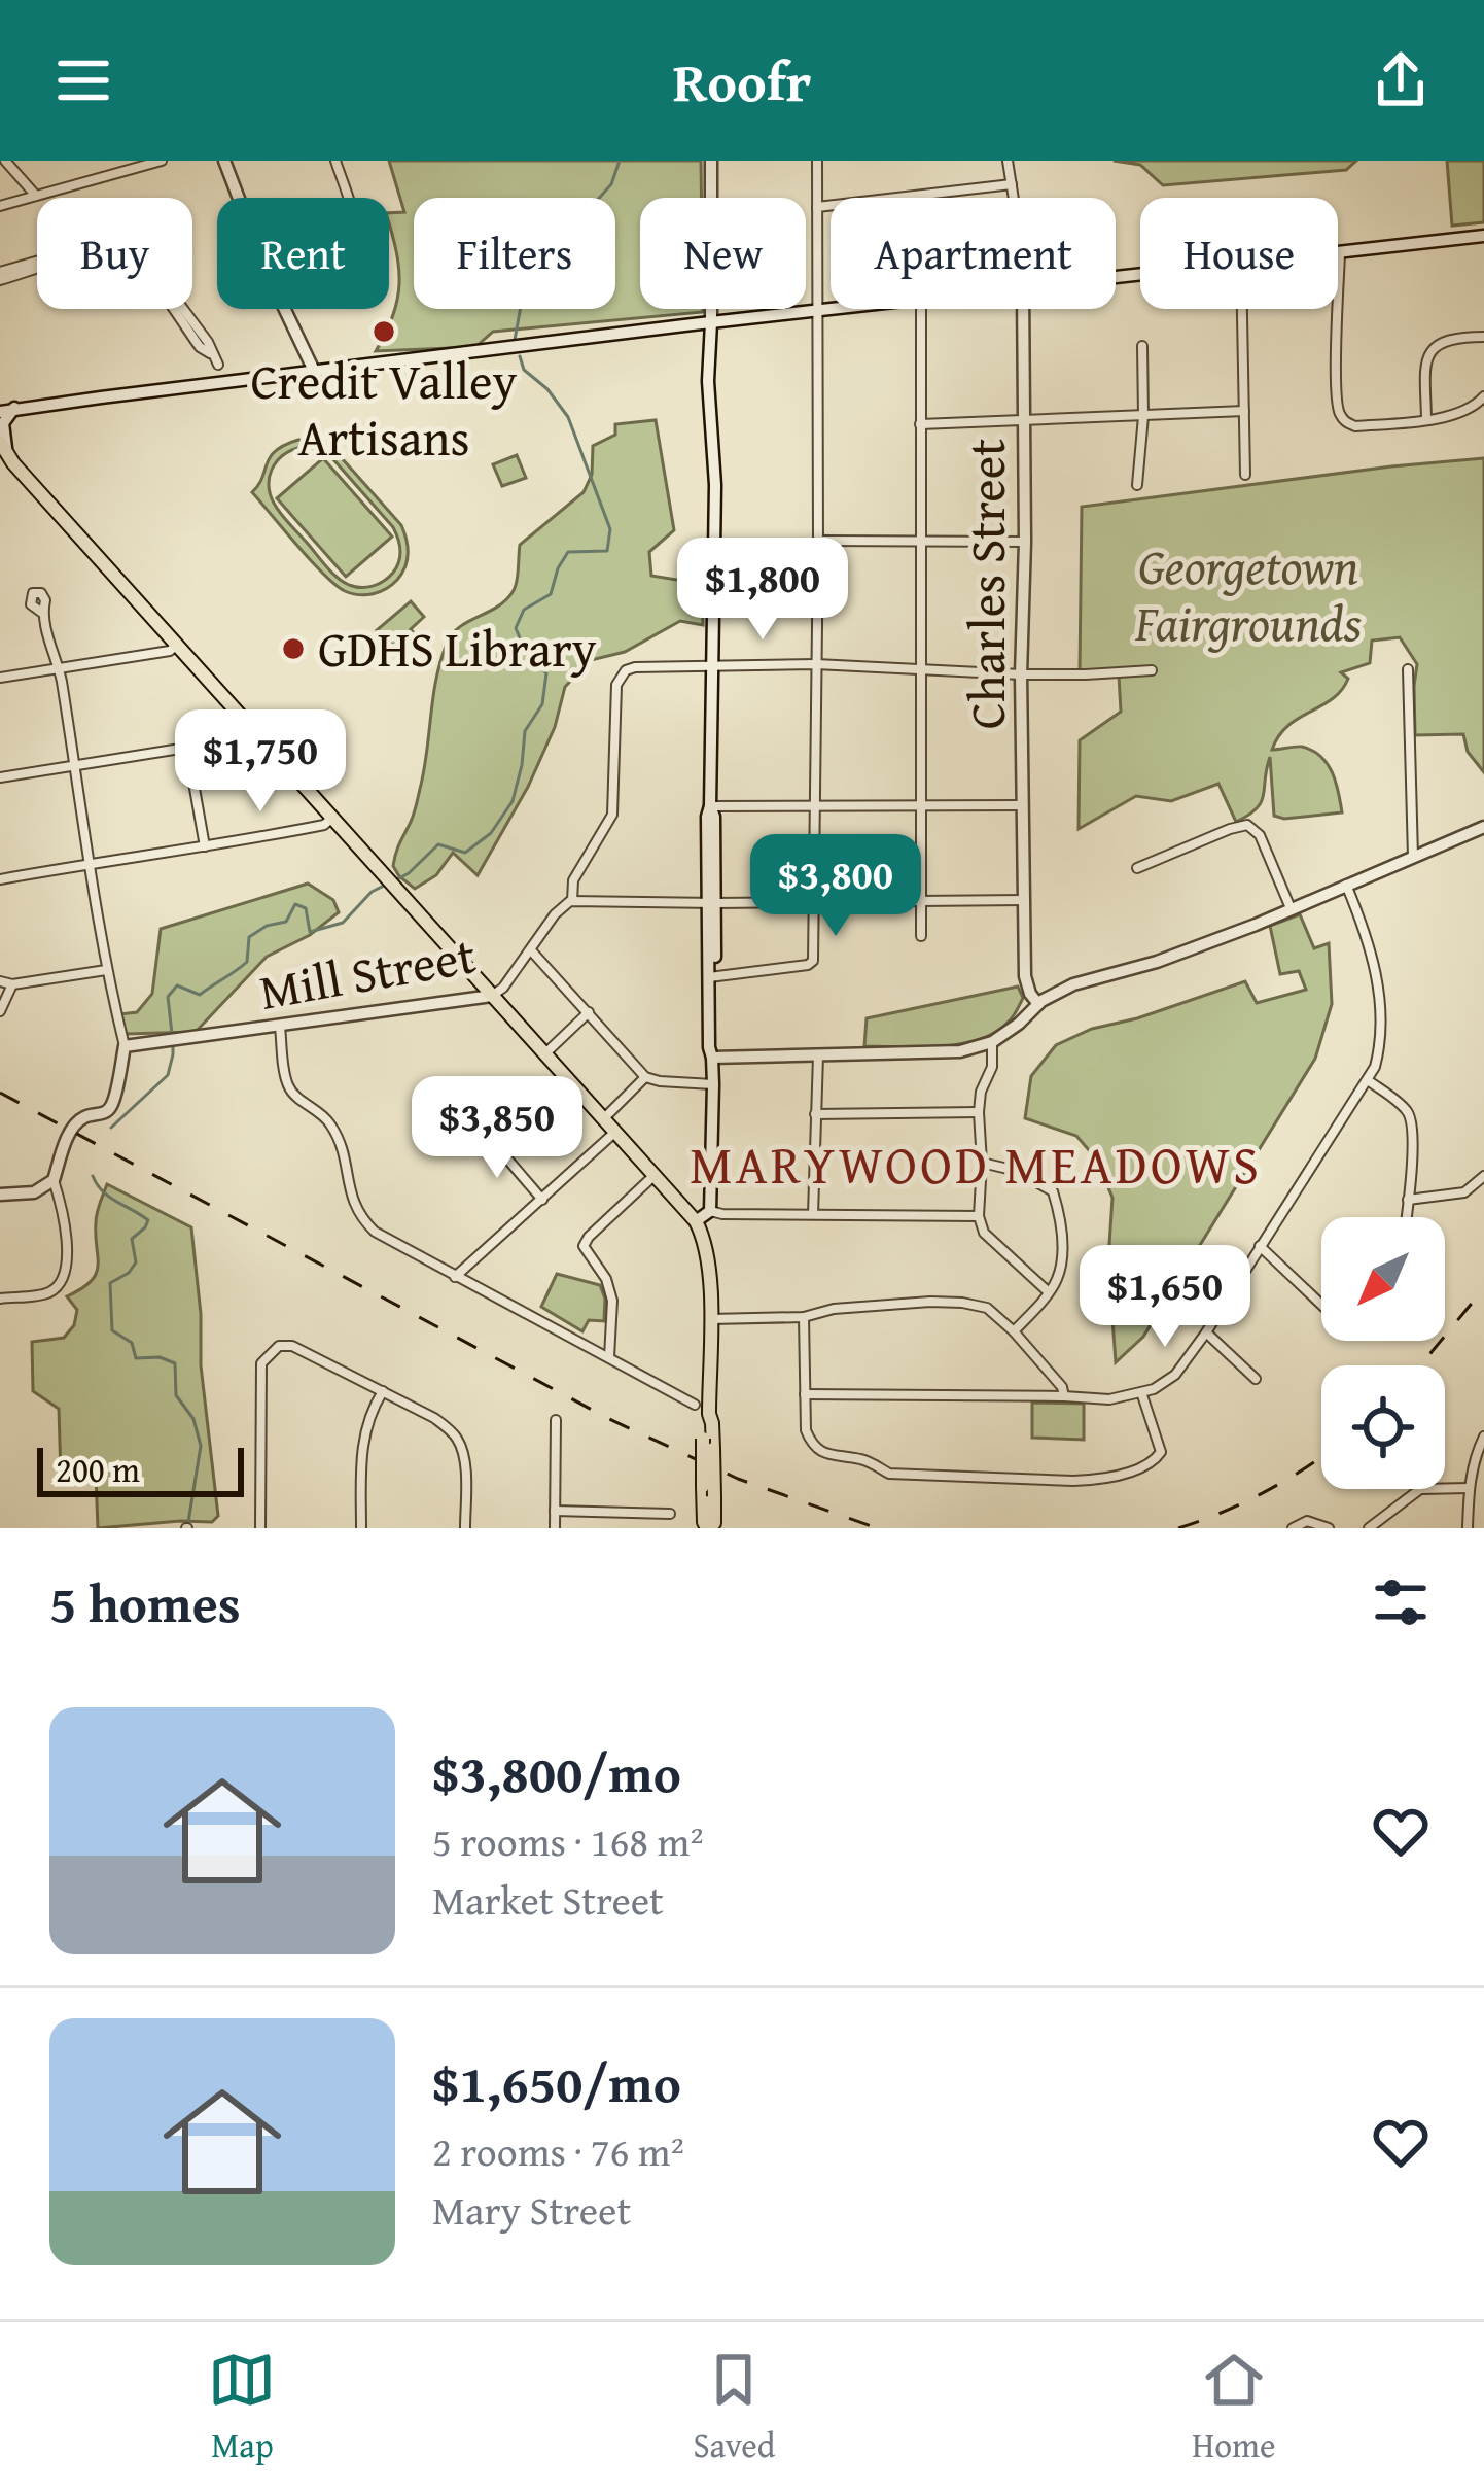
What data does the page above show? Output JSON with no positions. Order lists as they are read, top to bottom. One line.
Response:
{"streets":{"street":["Charles Street","Mill Street"]},"crossings":[["Charles Street","Mill Street"]],"districts":["MARYWOOD MEADOWS"],"parks":["Georgetown Fairgrounds"],"places":["Credit Valley Artisans","GDHS Library"],"scale_bar":"200 m","north":"bottom left","page":{"header":"Roofr","chip":["Buy","Rent","Filters","New","Apartment","House"],"price":["$1,800","$1,750","$3,800","$3,850","$1,650"],"scale":"200 m","heading":"5 homes","list":[{"name":"$3,800/mo","note":"5 rooms · 168 m² · Market Street"},{"name":"$1,650/mo","note":"2 rooms · 76 m² · Mary Street"}],"tabs":["Map","Saved","Home"]}}
